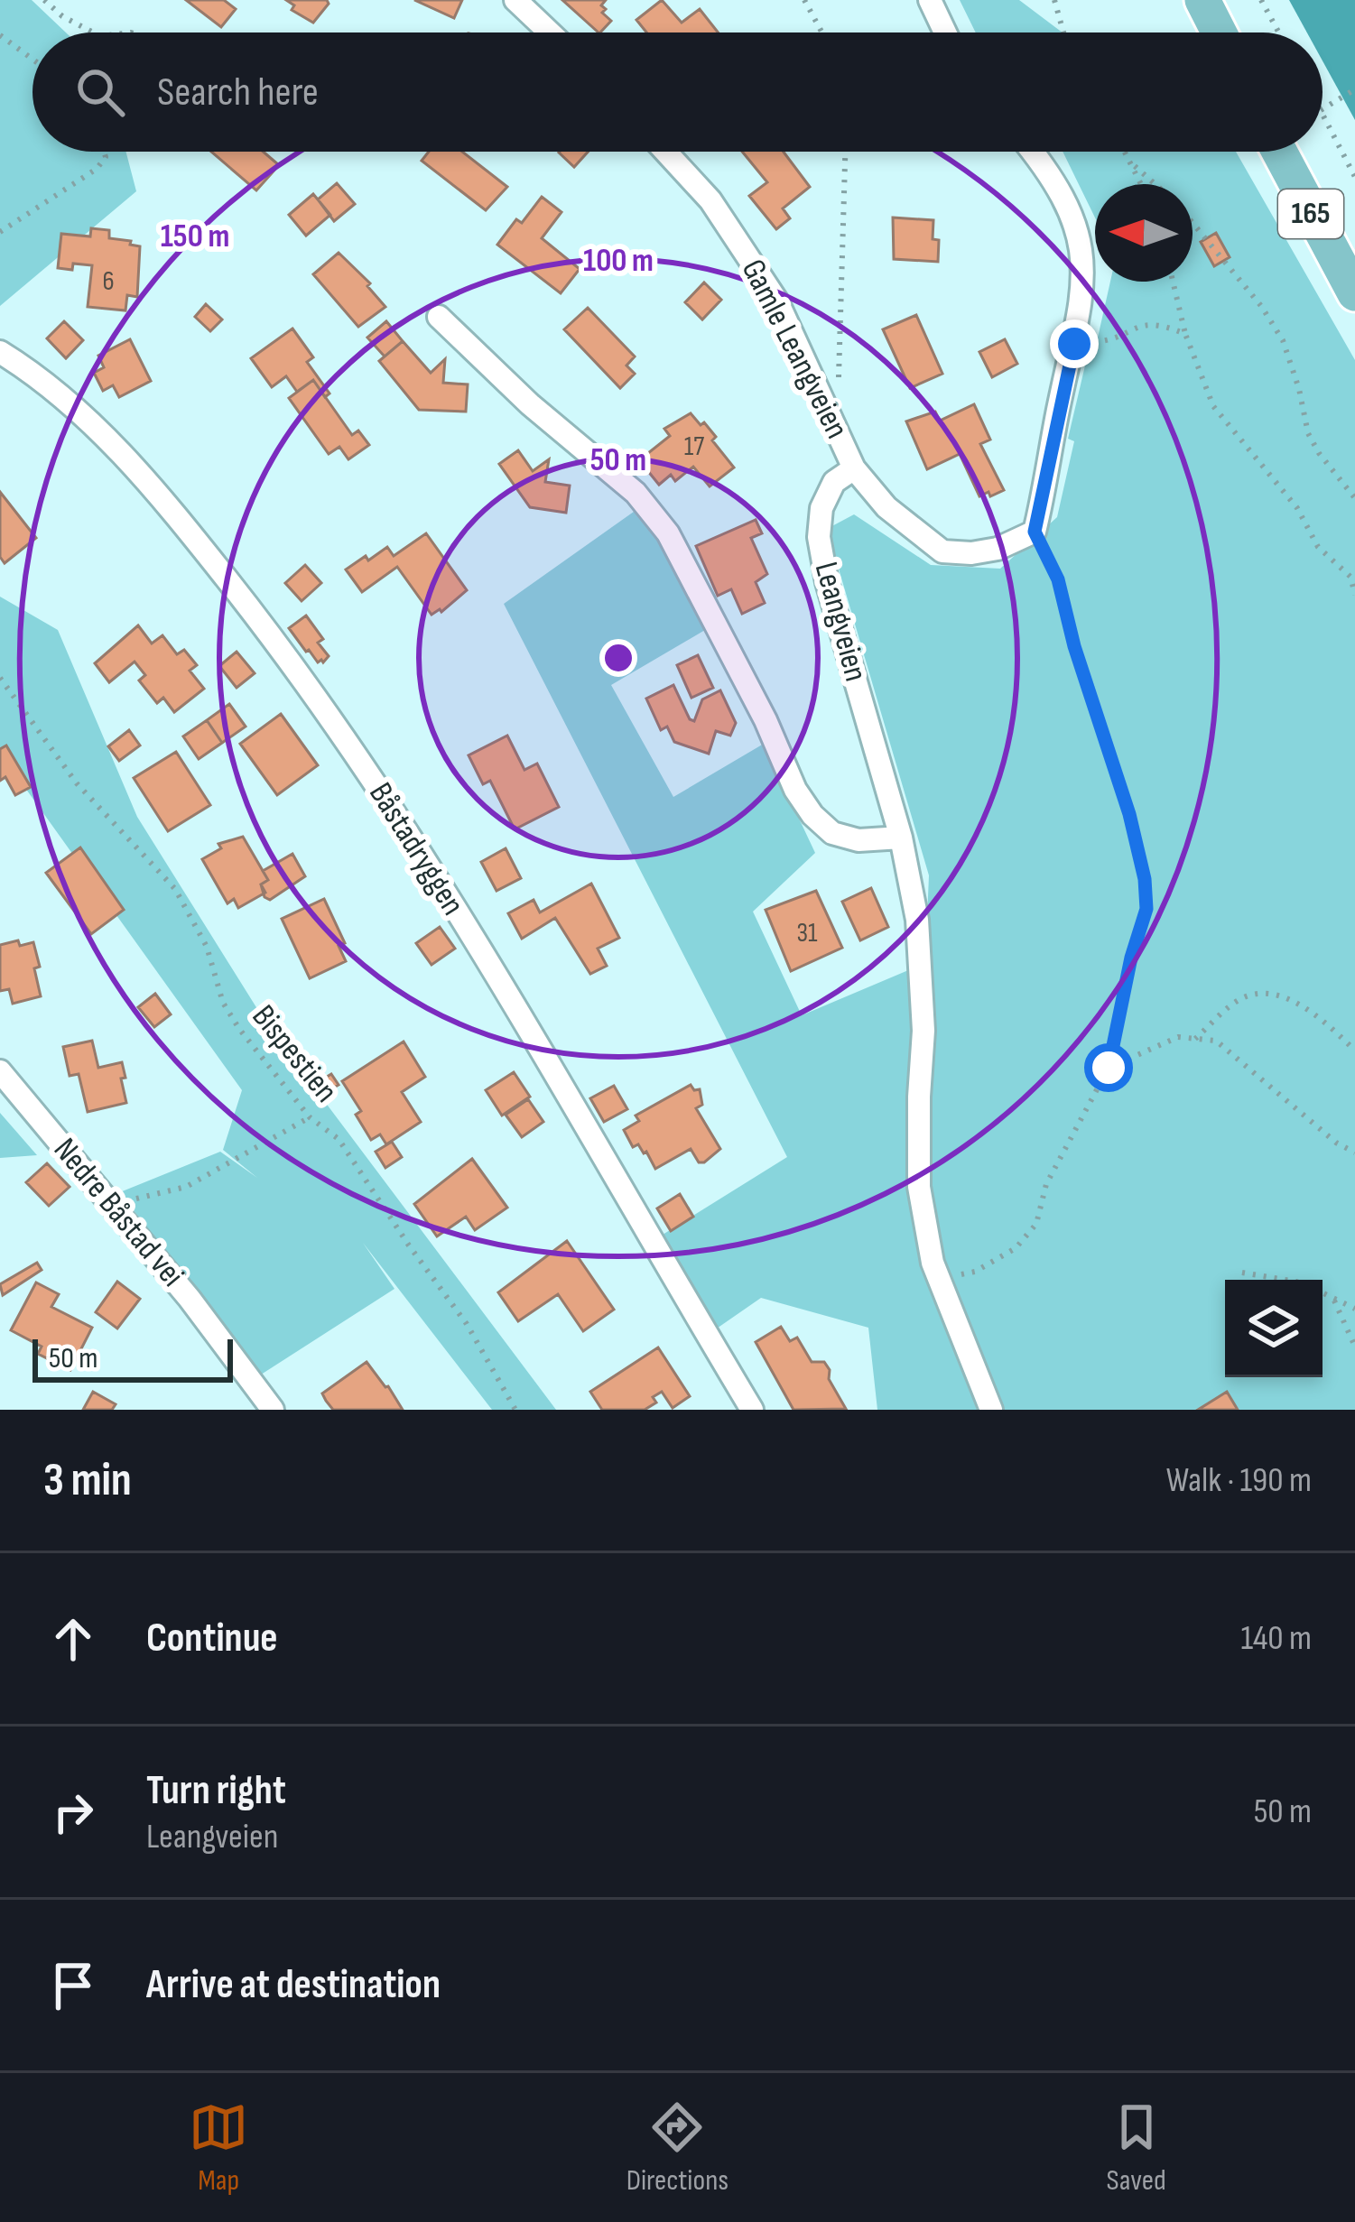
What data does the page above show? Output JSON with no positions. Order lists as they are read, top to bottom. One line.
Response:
{"streets":{"main road":["165"],"street":["Gamle Leangveien","Leangveien","Båstadryggen","Nedre Båstad vei"],"path":["Bispestien"]},"crossings":[["Gamle Leangveien","Leangveien"]],"house_numbers":["6","17","31"],"scale_bar":"50 m","north":"left","page":{"search":"Search here","scale":"50 m","heading":["3 min","Walk · 190 m"],"list":[["Continue","140 m"],["Turn right","Leangveien","50 m"],"Arrive at destination"],"nav":["Map","Directions","Saved"]},"rings":["150 m","100 m","50 m"]}
